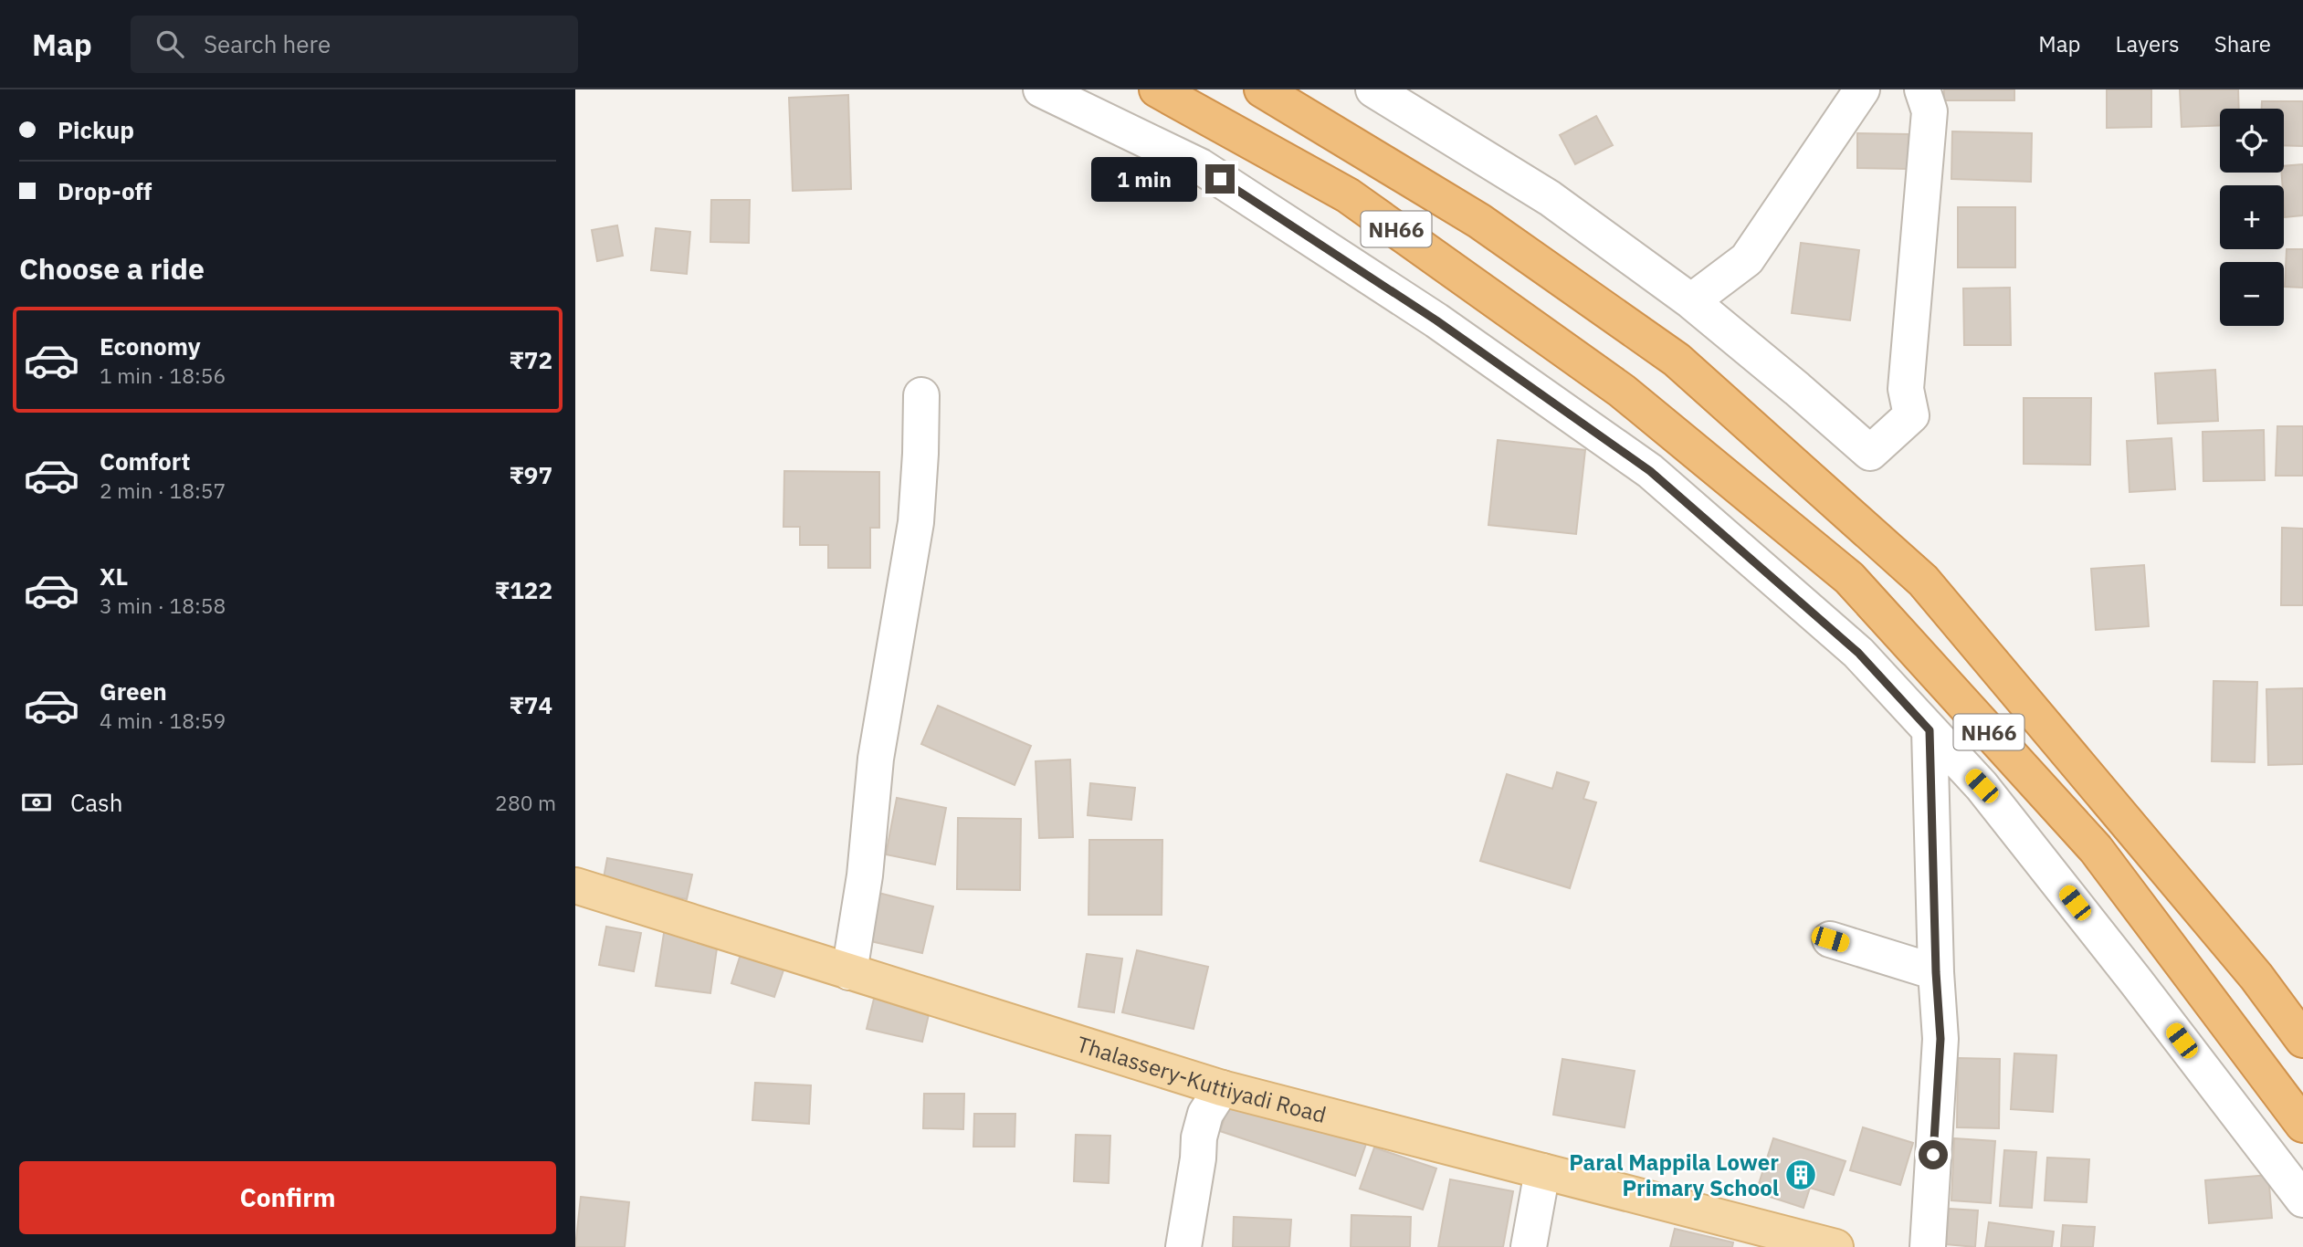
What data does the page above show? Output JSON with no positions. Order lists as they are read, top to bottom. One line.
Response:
{"streets":{"highway":["NH66"],"main road":["Thalassery-Kuttiyadi Road"]},"places":{"building":["Paral Mappila Lower Primary School"]},"page":{"header":"Map","search":"Search here","nav":["Map","Layers","Share"],"banner":["Pickup","Drop-off"],"map_buttons":["+","−"],"bubble":"1 min","heading":"Choose a ride","list":[{"name":"Economy","note":"1 min · 18:56","value":"₹72"},{"name":"Comfort","note":"2 min · 18:57","value":"₹97"},{"name":"XL","note":"3 min · 18:58","value":"₹122"},{"name":"Green","note":"4 min · 18:59","value":"₹74"}],"pay":["Cash","280 m"],"buttons":"Confirm"}}
